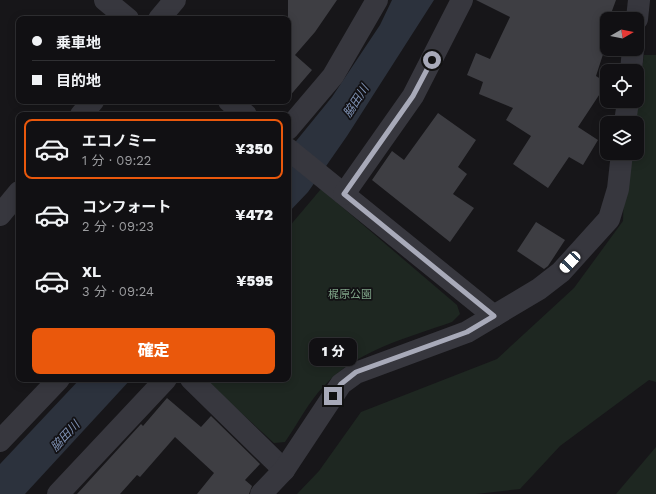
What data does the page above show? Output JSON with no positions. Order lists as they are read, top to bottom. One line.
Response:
{"water":["脇田川"],"parks":["梶原公園"],"north":"right","page":{"banner":["乗車地","目的地"],"list":[{"name":"エコノミー","note":"1 分 · 09:22","value":"¥350"},{"name":"コンフォート","note":"2 分 · 09:23","value":"¥472"},{"name":"XL","note":"3 分 · 09:24","value":"¥595"}],"buttons":"確定","bubble":"1 分"}}
